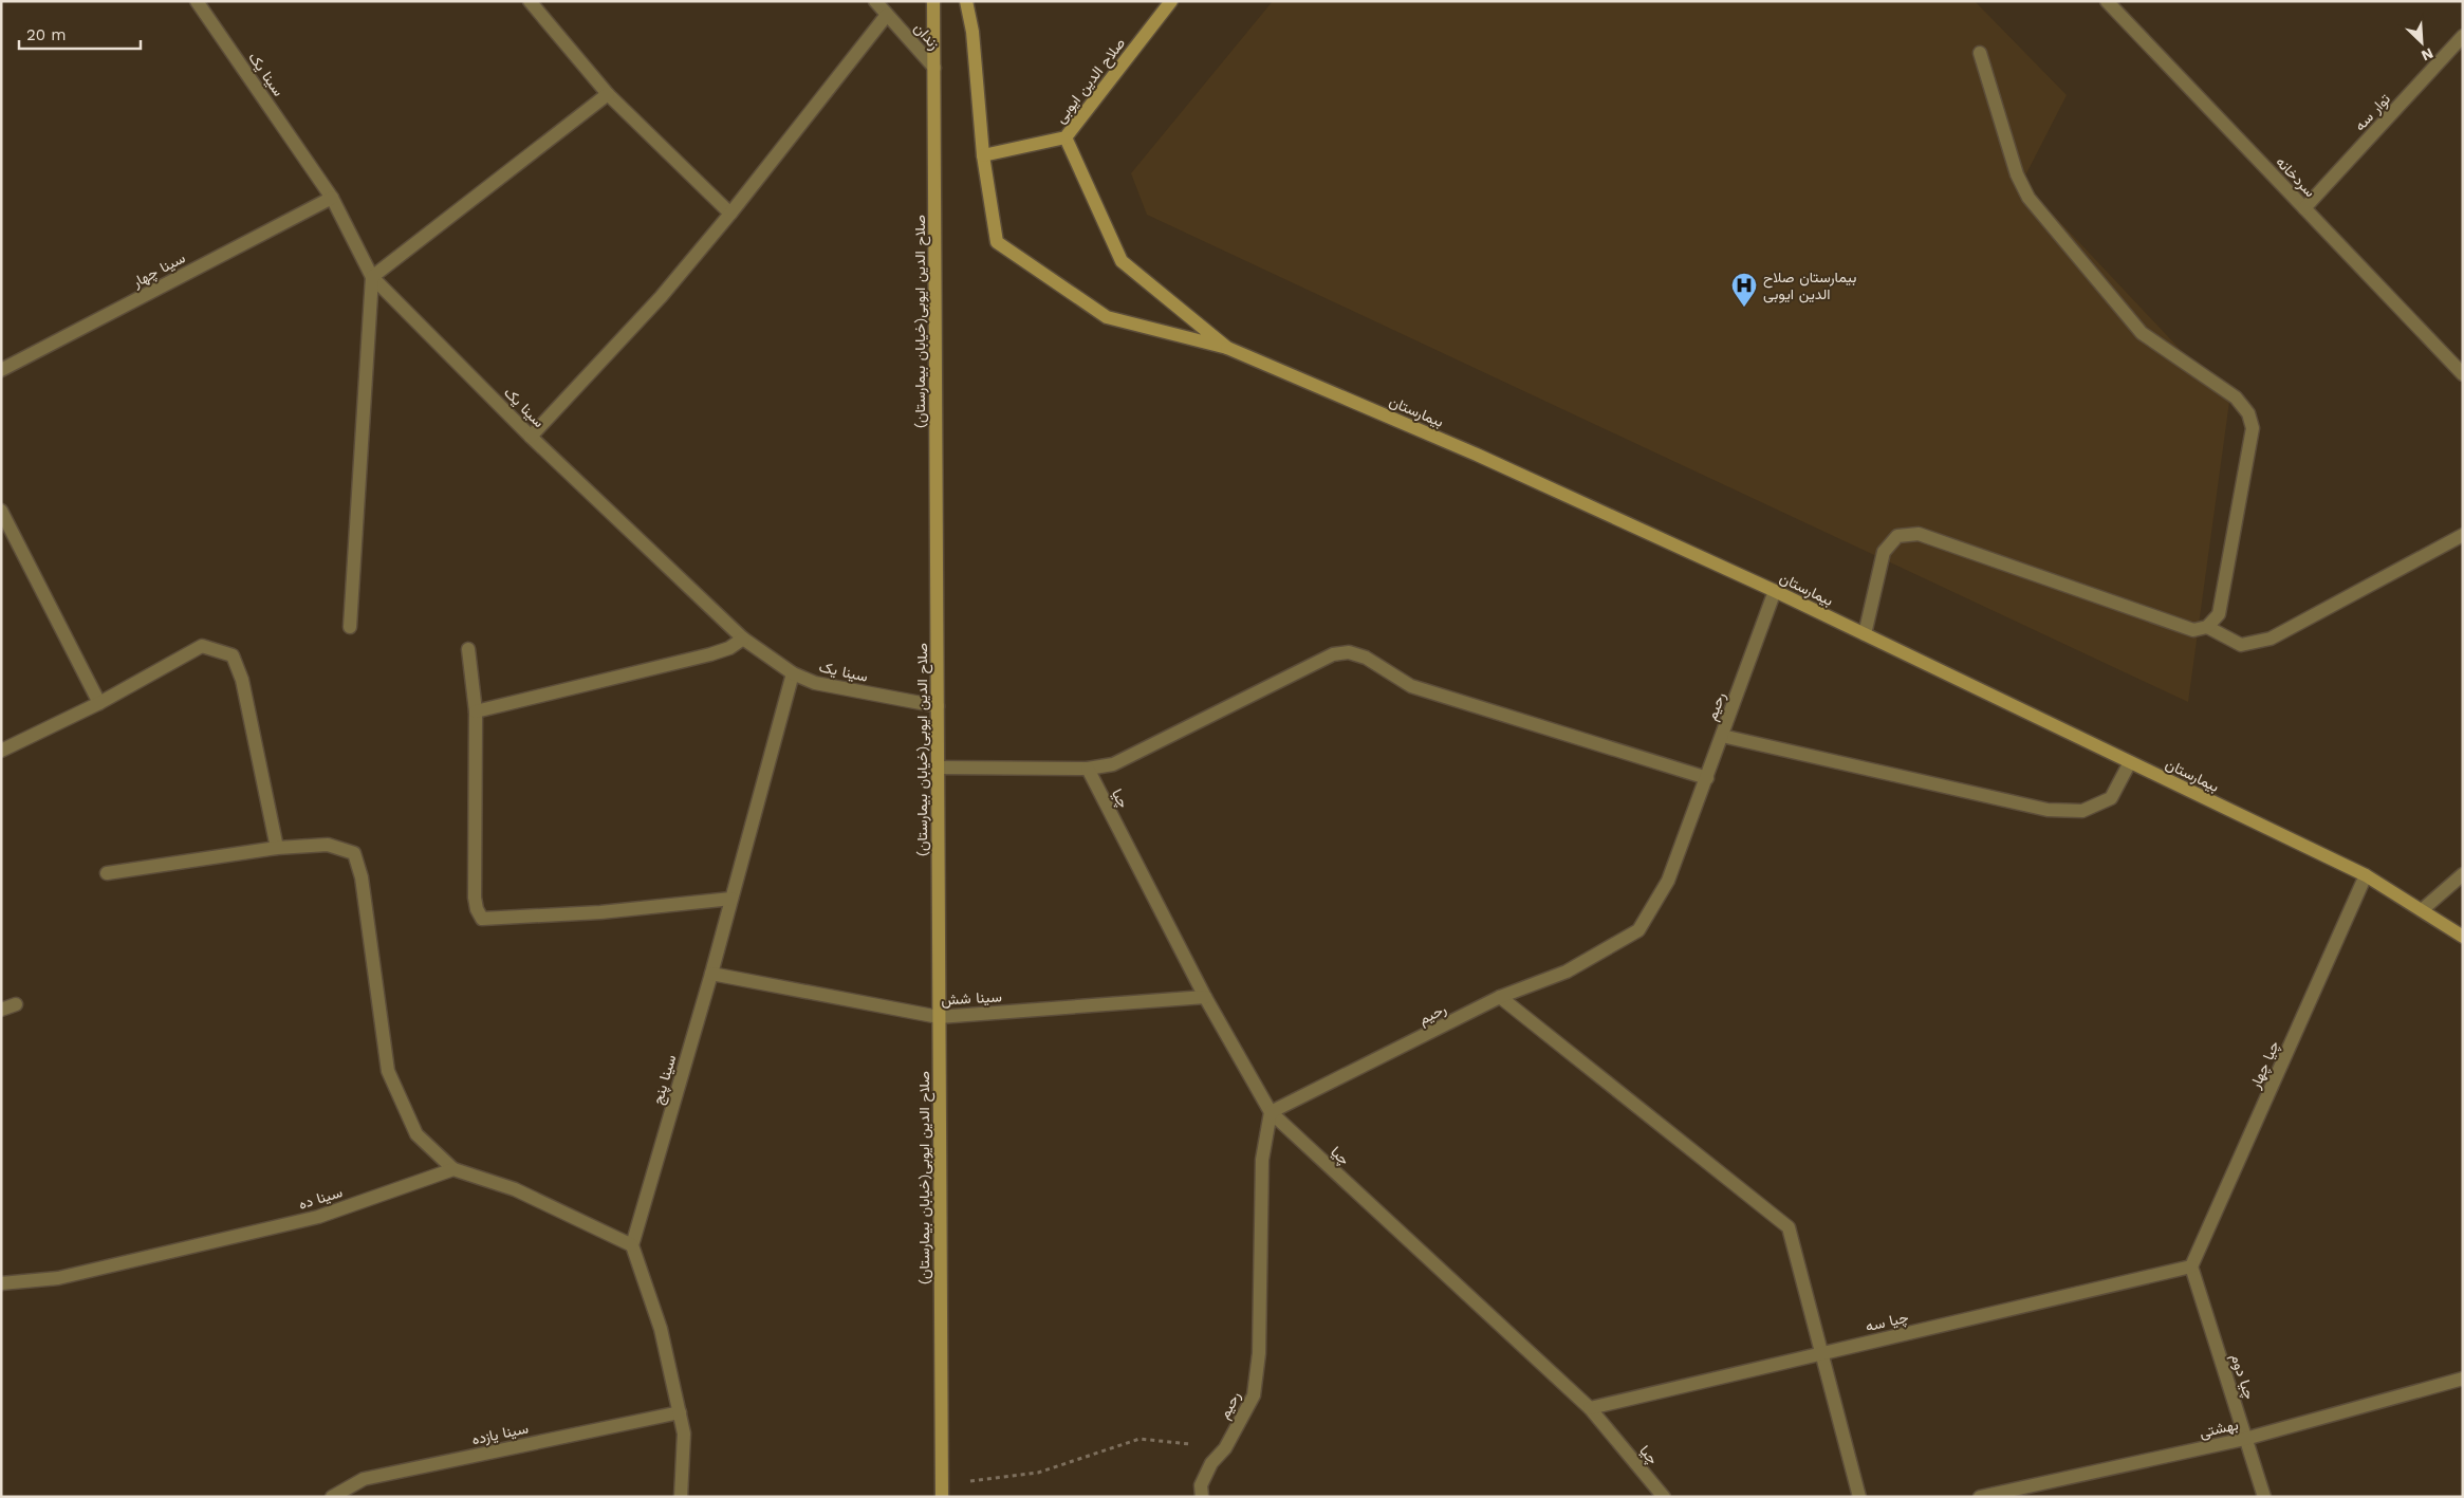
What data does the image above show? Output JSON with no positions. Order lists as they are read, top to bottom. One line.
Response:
{"streets":{"street":["زندان","سینا یک","صلاح الدین ایوبی","توار سه","سردخانه","سینا چهار","صلاح الدین ایوبی(خیابان بیمارستان)","بیمارستان","رحیم","چیا","سینا شش","چیا چهار","سینا پنج","سینا ده","چیا سه","چیا دوم","بهشتی","سینا یازده"]},"crossings":[["زندان","صلاح الدین ایوبی(خیابان بیمارستان)"],["سینا یک","سینا چهار"],["سینا یک","صلاح الدین ایوبی(خیابان بیمارستان)"],["سینا یک","سینا پنج"],["توار سه","سردخانه"],["صلاح الدین ایوبی(خیابان بیمارستان)","سینا شش"],["بیمارستان","رحیم"],["بیمارستان","چیا چهار"],["رحیم","چیا"],["چیا","سینا شش"],["چیا","چیا سه"],["سینا شش","سینا پنج"],["چیا چهار","چیا سه"],["چیا چهار","چیا دوم"],["چیا سه","چیا دوم"],["چیا دوم","بهشتی"]],"places":{"hospital":["بیمارستان صلاح الدین ایوبی"]},"scale_bar":"20 m","north":"bottom right"}
